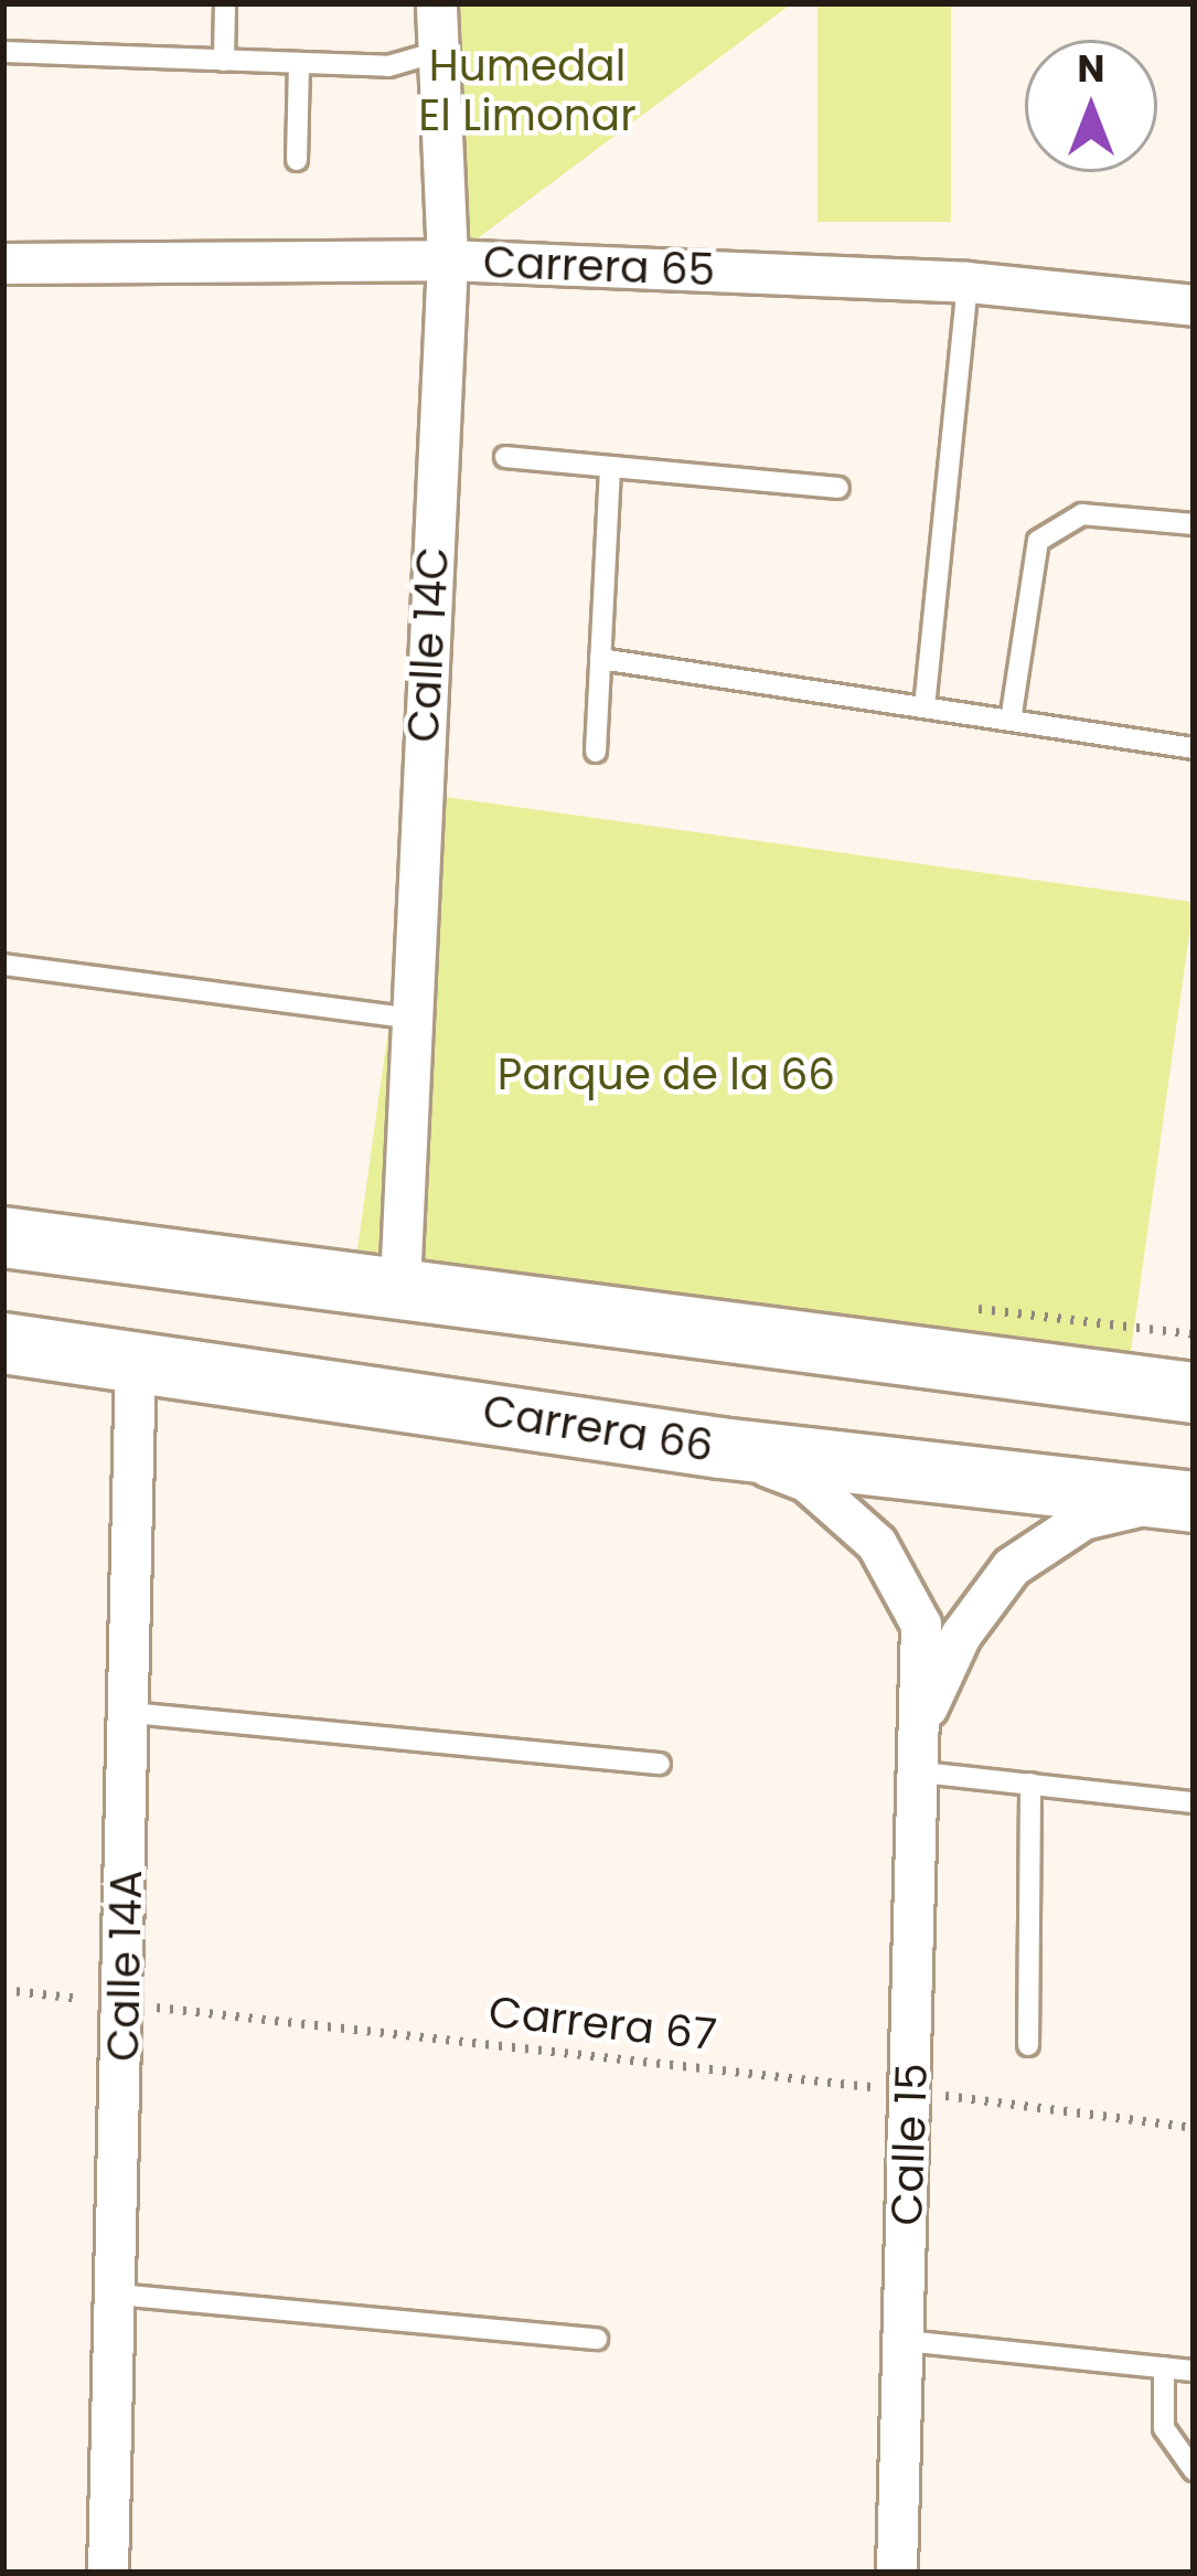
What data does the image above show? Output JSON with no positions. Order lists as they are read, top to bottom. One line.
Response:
{"streets":{"main road":["Carrera 66"],"street":["Carrera 65","Calle 14C","Calle 14A","Calle 15"],"path":["Carrera 67"]},"crossings":[["Carrera 65","Calle 14C"],["Carrera 66","Calle 14A"],["Carrera 66","Calle 15"],["Calle 14A","Carrera 67"],["Carrera 67","Calle 15"]],"parks":["Humedal El Limonar","Parque de la 66"],"north":"top"}
